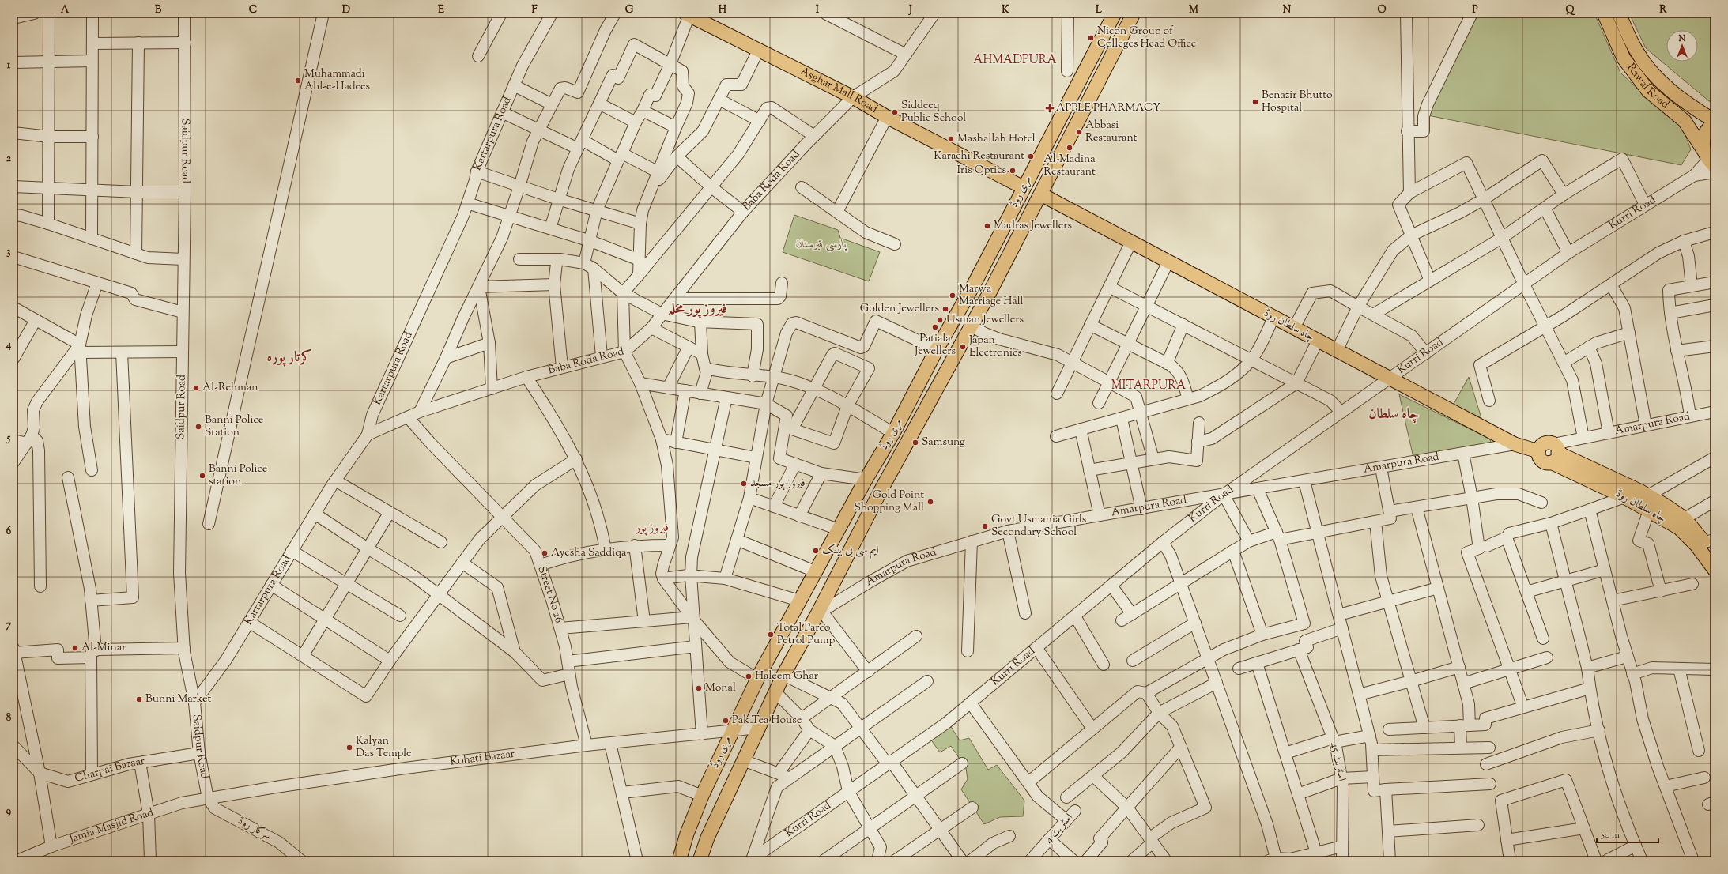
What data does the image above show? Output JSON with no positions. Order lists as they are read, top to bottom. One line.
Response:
{"streets":{"main road":["Rawal Road","Asghar Mall Road","مری روڈ","چاہ سلطان روڈ"],"street":["Kartarpura Road","Saidpur Road","Baba Roda Road","Kurri Road","Amarpura Road","Street No 26","Kohati Bazaar","اسٹریٹ 45","Charpai Bazaar","Jamia Masjid Road","سرکلر روڈ","اسٹریٹ 4"]},"crossings":[["Asghar Mall Road","Baba Roda Road"],["Asghar Mall Road","مری روڈ"],["Kartarpura Road","Saidpur Road"],["Kartarpura Road","Baba Roda Road"],["Saidpur Road","Kohati Bazaar"],["Saidpur Road","Charpai Bazaar"],["Saidpur Road","Jamia Masjid Road"],["Saidpur Road","سرکلر روڈ"],["Baba Roda Road","Street No 26"],["مری روڈ","چاہ سلطان روڈ"],["مری روڈ","Amarpura Road"],["مری روڈ","Kohati Bazaar"],["Kurri Road","چاہ سلطان روڈ"],["Kurri Road","Amarpura Road"],["چاہ سلطان روڈ","Amarpura Road"],["Street No 26","Kohati Bazaar"],["Kohati Bazaar","Jamia Masjid Road"],["Kohati Bazaar","سرکلر روڈ"],["Jamia Masjid Road","سرکلر روڈ"]],"districts":["AHMADPURA","فیروز پور محلہ","کرتار پورہ","MITARPURA","چاہ سلطان","فیروز پور"],"parks":["پارسی قبرستان"],"places":{"other":["Nicon Group of Colleges Head Office","Muhammadi Ahl-e-Hadees","Benazir Bhutto Hospital","Siddeeq Public School","Abbasi Restaurant","Mashallah Hotel","Al-Madina Restaurant","Karachi Restaurant","Iris Optics","Madras Jewellers","Marwa Marriage Hall","Golden Jewellers","Usman Jewellers","Patiala Jewellers","Japan Electronics","Al-Rehman","Banni Police Station","Samsung","Banni Police station","فیروز پور مسجد","Gold Point Shopping Mall","Govt Usmania Girls Secondary School","ایم سی بی بینک","Ayesha Saddiqa","Total Parco Petrol Pump","Al-Minar","Haleem Ghar","Monal","Bunni Market","Pak Tea House","Kalyan Das Temple"],"health":["APPLE PHARMACY"]},"scale_bar":"50 m","north":"top","grid":{"columns":["A","B","C","D","E","F","G","H","I","J","K","L","M","N","O","P","Q","R"],"rows":["1","2","3","4","5","6","7","8","9"]}}
